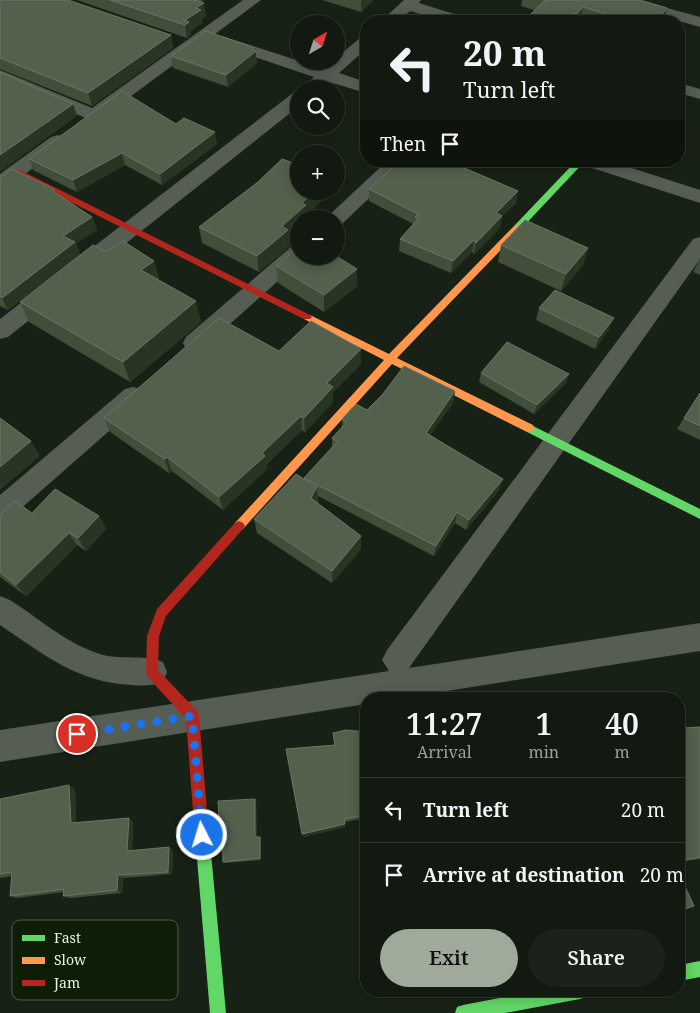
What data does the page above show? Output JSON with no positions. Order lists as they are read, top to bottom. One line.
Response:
{"legend":["Fast","Slow","Jam"],"north":"top right","page":{"map_buttons":["+","−"],"turn":["20 m","Turn left"],"then":"Then","eta":["11:27","Arrival","1","min","40","m"],"list":[{"name":"Turn left","value":"20 m"},{"name":"Arrive at destination","value":"20 m"}],"buttons":["Exit","Share"]}}
